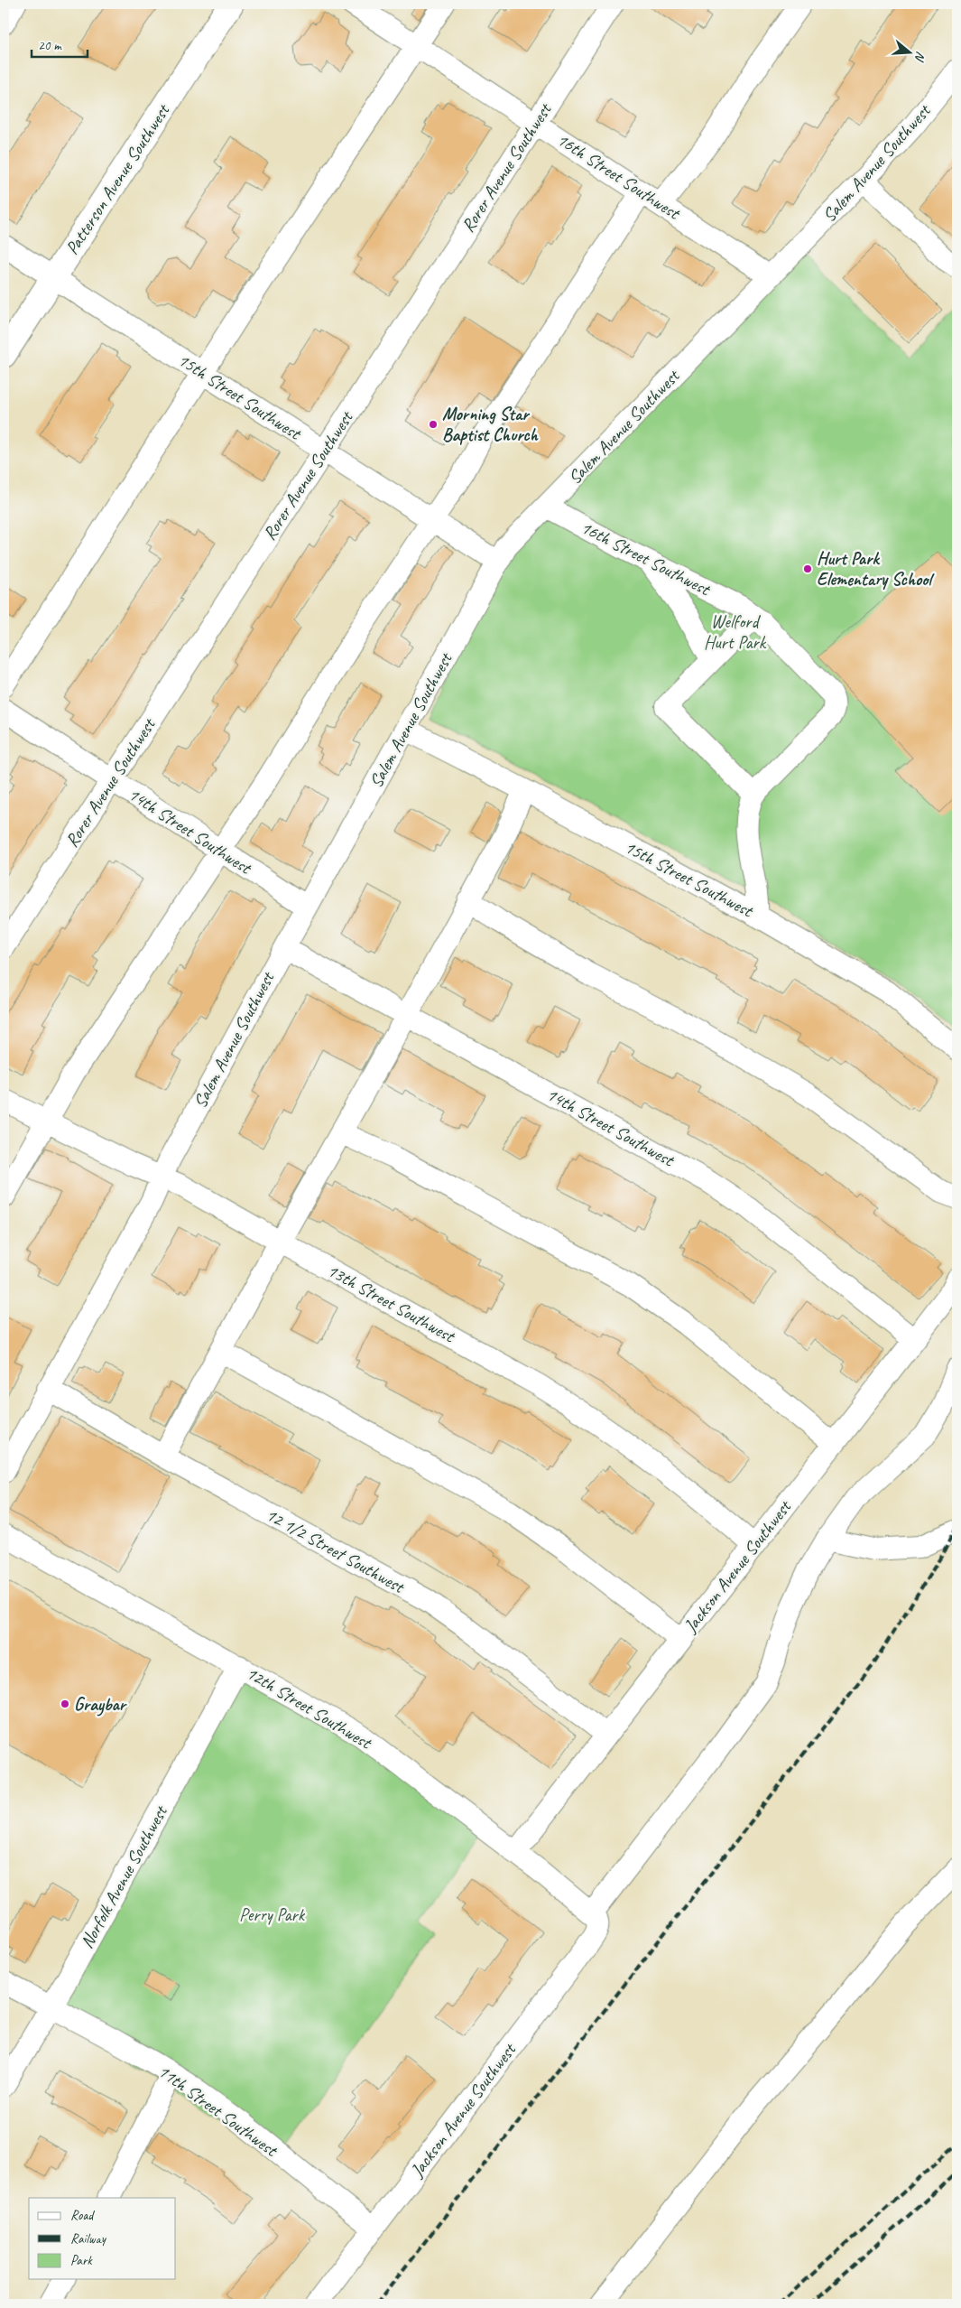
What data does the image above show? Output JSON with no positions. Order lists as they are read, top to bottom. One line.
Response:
{"streets":{"main road":["Patterson Avenue Southwest"],"street":["Salem Avenue Southwest","Rorer Avenue Southwest","16th Street Southwest","15th Street Southwest","14th Street Southwest","13th Street Southwest","12 1/2 Street Southwest","Jackson Avenue Southwest","12th Street Southwest","Norfolk Avenue Southwest","11th Street Southwest"]},"crossings":[["Salem Avenue Southwest","16th Street Southwest"],["Salem Avenue Southwest","15th Street Southwest"],["Salem Avenue Southwest","14th Street Southwest"],["Salem Avenue Southwest","13th Street Southwest"],["Salem Avenue Southwest","12 1/2 Street Southwest"],["Rorer Avenue Southwest","16th Street Southwest"],["Rorer Avenue Southwest","15th Street Southwest"],["Rorer Avenue Southwest","14th Street Southwest"],["16th Street Southwest","15th Street Southwest"],["Patterson Avenue Southwest","15th Street Southwest"],["14th Street Southwest","Jackson Avenue Southwest"],["13th Street Southwest","Jackson Avenue Southwest"],["12 1/2 Street Southwest","Jackson Avenue Southwest"],["Jackson Avenue Southwest","12th Street Southwest"],["Jackson Avenue Southwest","11th Street Southwest"],["12th Street Southwest","Norfolk Avenue Southwest"],["Norfolk Avenue Southwest","11th Street Southwest"]],"parks":["Welford Hurt Park","Perry Park"],"places":["Morning Star Baptist Church","Hurt Park Elementary School","Graybar"],"legend":["Road","Railway","Park"],"scale_bar":"20 m","north":"right"}
